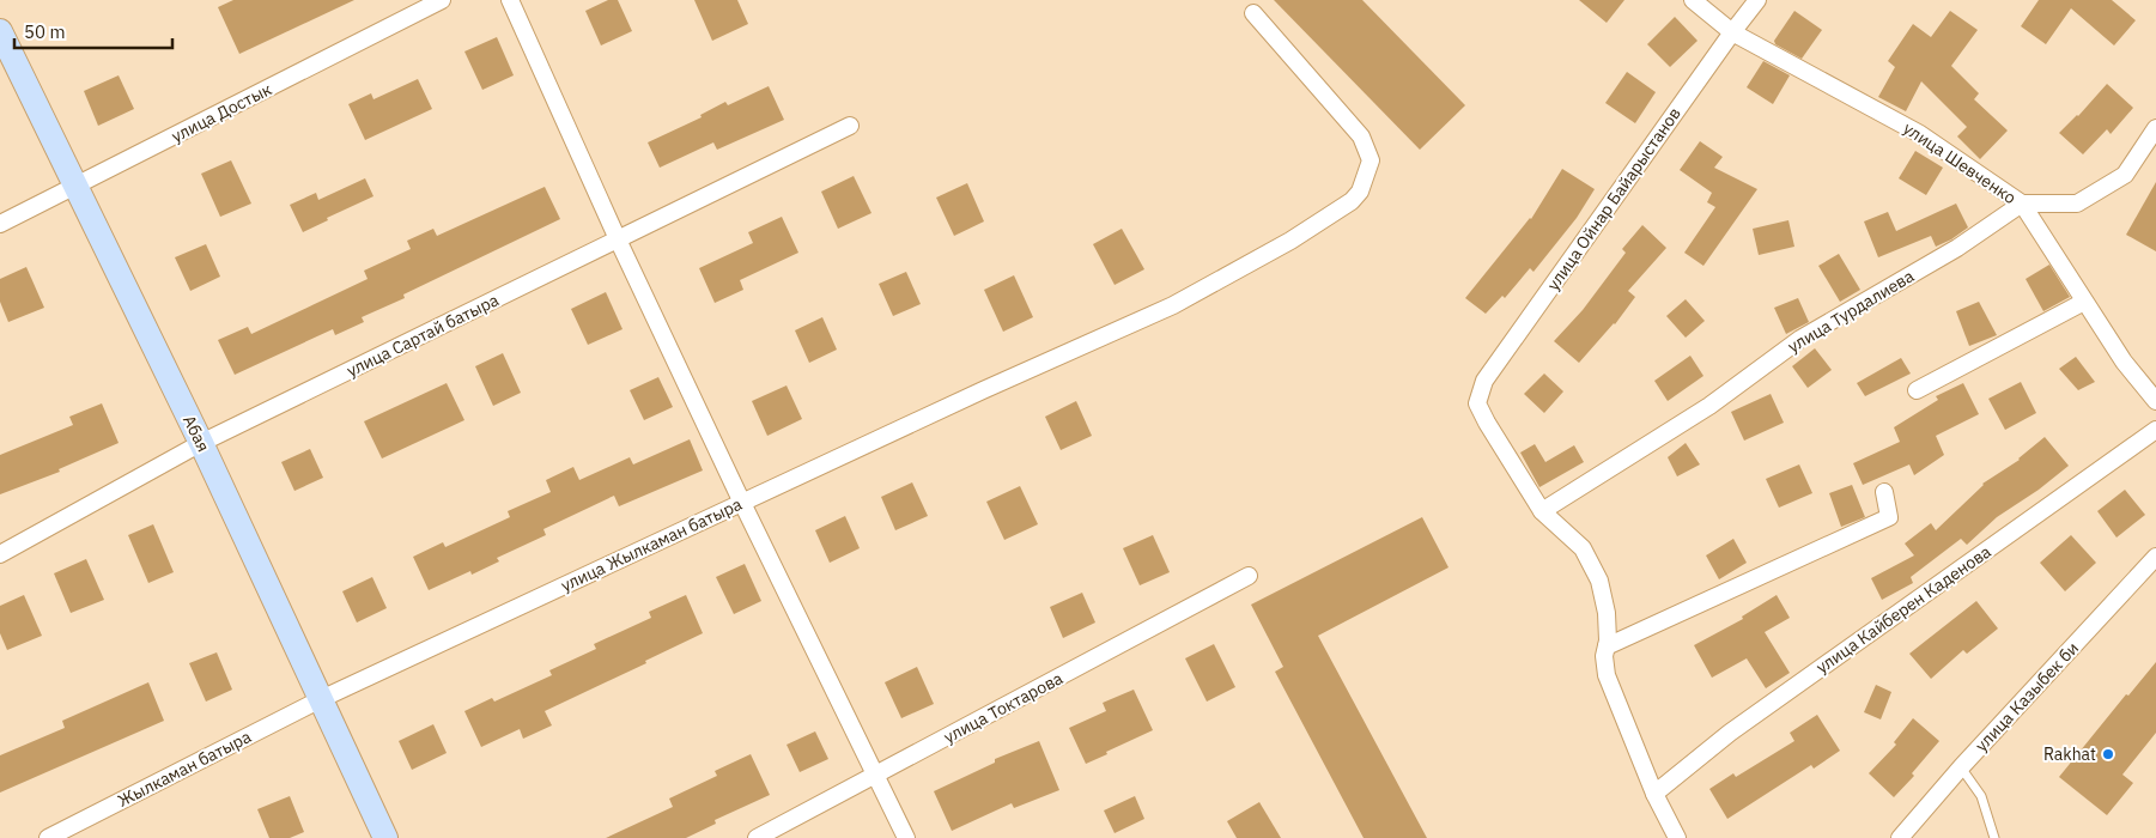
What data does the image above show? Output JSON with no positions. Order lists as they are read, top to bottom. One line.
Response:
{"streets":{"street":["улица Достык","улица Шевченко","улица Ойнар Байарыстанов","улица Турдалиева","улица Сартай батыра","Абая","улица Жылкаман батыра","улица Кайберен Каденова","улица Казыбек би","улица Токтарова","Жылкаман батыра"]},"crossings":[["улица Достык","Абая"],["улица Шевченко","улица Ойнар Байарыстанов"],["улица Шевченко","улица Турдалиева"],["улица Ойнар Байарыстанов","улица Турдалиева"],["улица Сартай батыра","Абая"],["Абая","улица Жылкаман батыра"],["Абая","Жылкаман батыра"],["улица Жылкаман батыра","Жылкаман батыра"]],"places":["Rakhat"],"scale_bar":"50 m"}
